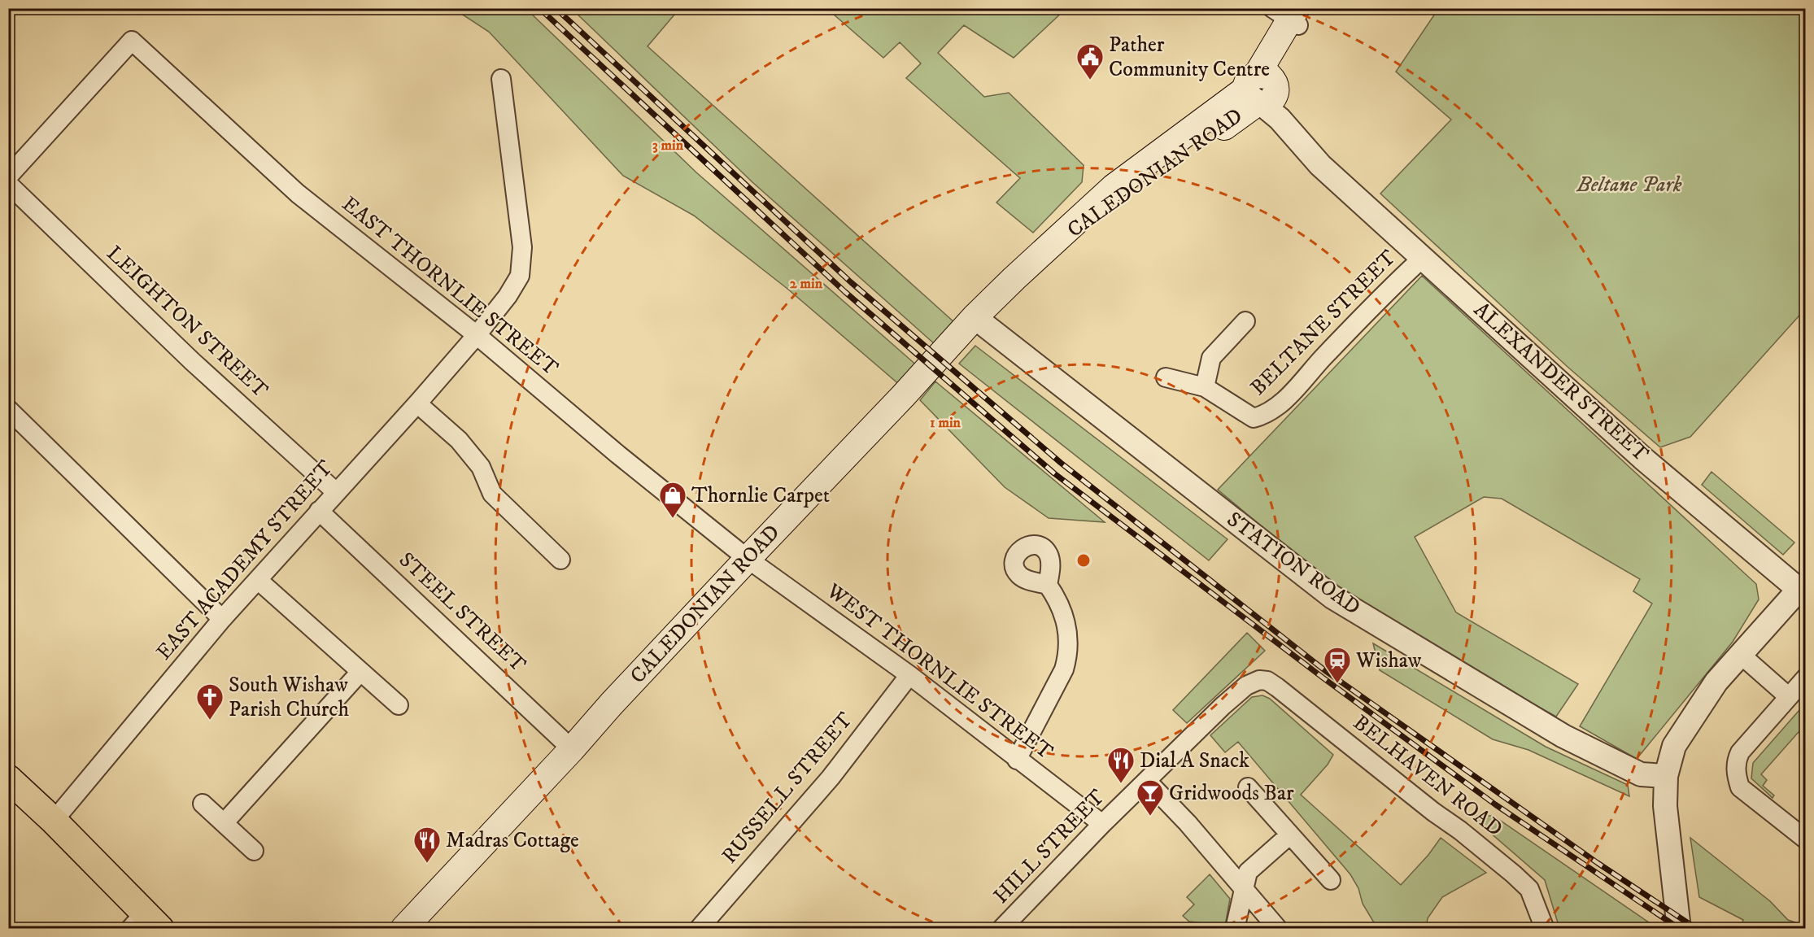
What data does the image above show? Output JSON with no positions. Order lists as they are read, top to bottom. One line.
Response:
{"streets":{"main road":["CALEDONIAN ROAD"],"street":["EAST THORNLIE STREET","LEIGHTON STREET","BELTANE STREET","ALEXANDER STREET","EAST ACADEMY STREET","STATION ROAD","STEEL STREET","WEST THORNLIE STREET","BELHAVEN ROAD","RUSSELL STREET","HILL STREET"]},"crossings":[["CALEDONIAN ROAD","EAST THORNLIE STREET"],["CALEDONIAN ROAD","ALEXANDER STREET"],["CALEDONIAN ROAD","STATION ROAD"],["CALEDONIAN ROAD","STEEL STREET"],["CALEDONIAN ROAD","WEST THORNLIE STREET"],["EAST THORNLIE STREET","EAST ACADEMY STREET"],["EAST THORNLIE STREET","WEST THORNLIE STREET"],["LEIGHTON STREET","EAST ACADEMY STREET"],["BELTANE STREET","ALEXANDER STREET"],["EAST ACADEMY STREET","STEEL STREET"],["WEST THORNLIE STREET","RUSSELL STREET"],["WEST THORNLIE STREET","HILL STREET"],["BELHAVEN ROAD","HILL STREET"]],"parks":["Beltane Park"],"places":{"public building":["Pather Community Centre"],"shop":["Thornlie Carpet"],"station":["Wishaw"],"church":["South Wishaw Parish Church"],"restaurant":["Dial A Snack","Madras Cottage"],"bar":["Gridwoods Bar"]},"rings":["3 min","2 min","1 min"]}
